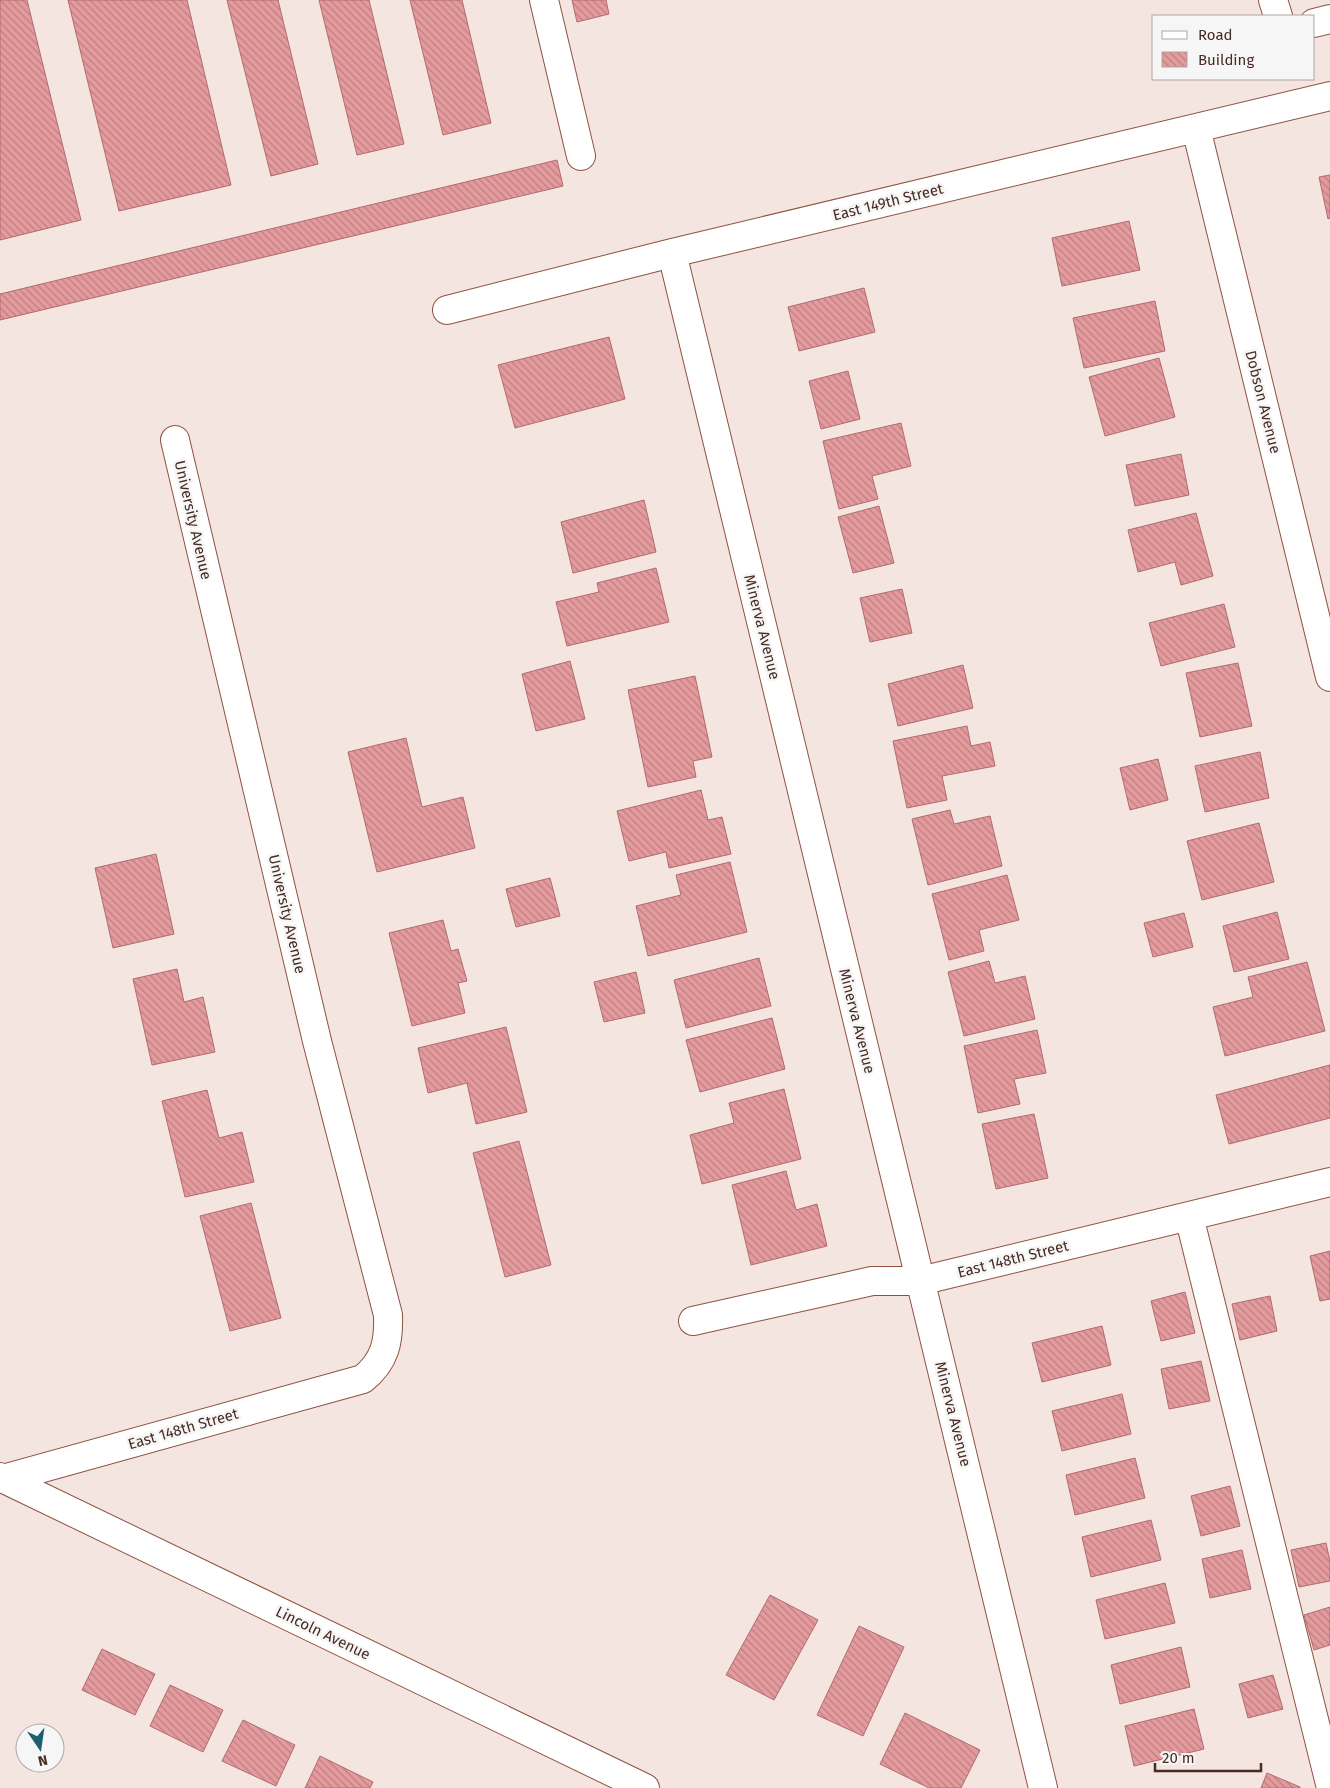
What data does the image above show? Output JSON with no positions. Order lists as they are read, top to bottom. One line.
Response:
{"streets":{"street":["East 149th Street","Dobson Avenue","University Avenue","Minerva Avenue","East 148th Street","Lincoln Avenue"]},"crossings":[["East 149th Street","Dobson Avenue"],["East 149th Street","Minerva Avenue"],["University Avenue","East 148th Street"],["Minerva Avenue","East 148th Street"],["East 148th Street","Lincoln Avenue"]],"legend":["Road","Building"],"scale_bar":"20 m","north":"bottom"}
